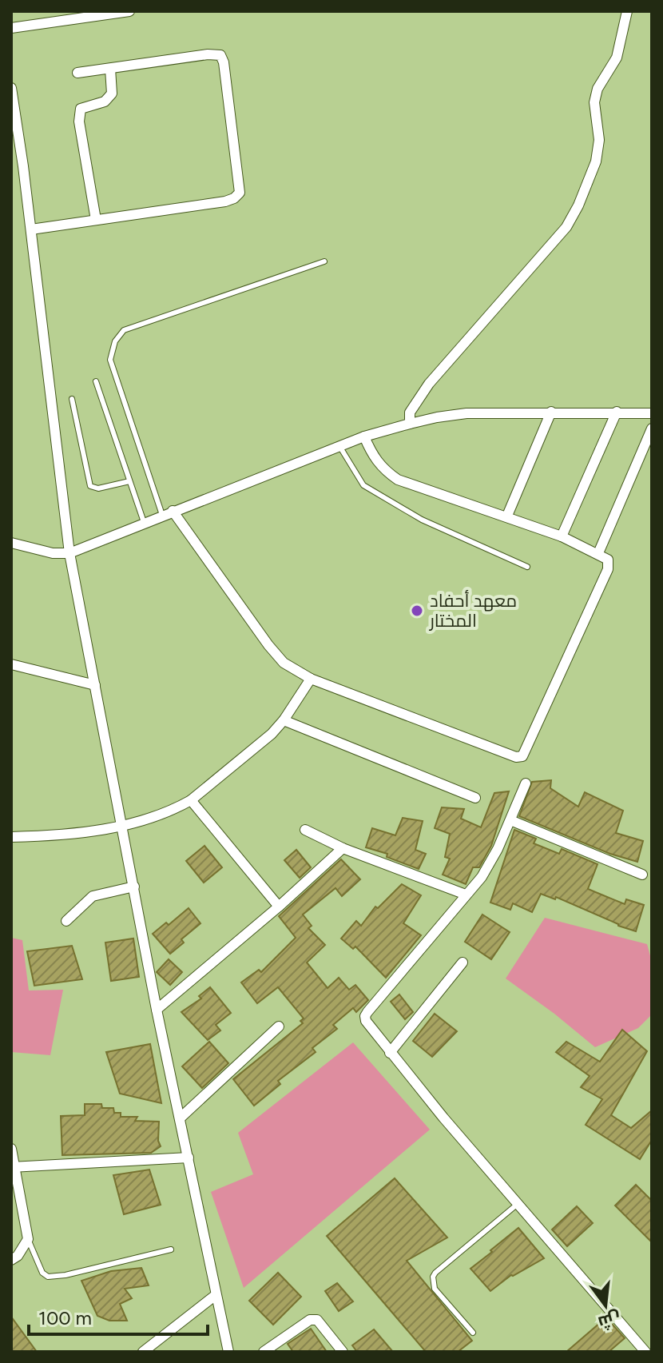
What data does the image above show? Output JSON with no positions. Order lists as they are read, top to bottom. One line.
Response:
{"places":["معهد أحفاد المختار"],"scale_bar":"100 m","north":"bottom"}
